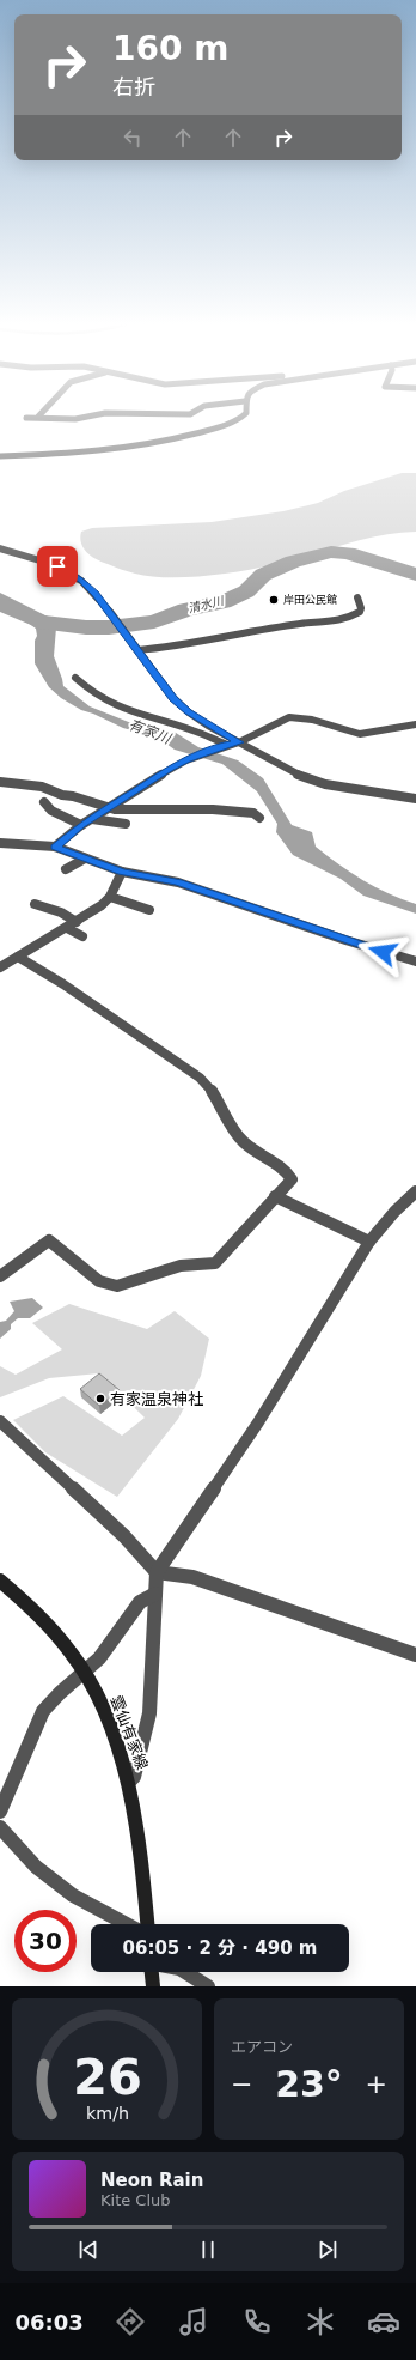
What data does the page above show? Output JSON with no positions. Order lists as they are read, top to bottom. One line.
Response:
{"streets":{"main road":["雲仙有家線"]},"water":["清水川","有家川"],"places":["岸田公民館","有家温泉神社"],"page":{"turn":["160 m","右折"],"limit":"30","trip":"06:05 · 2 分 · 490 m","tile":"エアコン","heat":["−","23°","+"],"song":["Neon Rain","Kite Club"],"tabs":"06:03","gauge":["26","km/h"]}}
